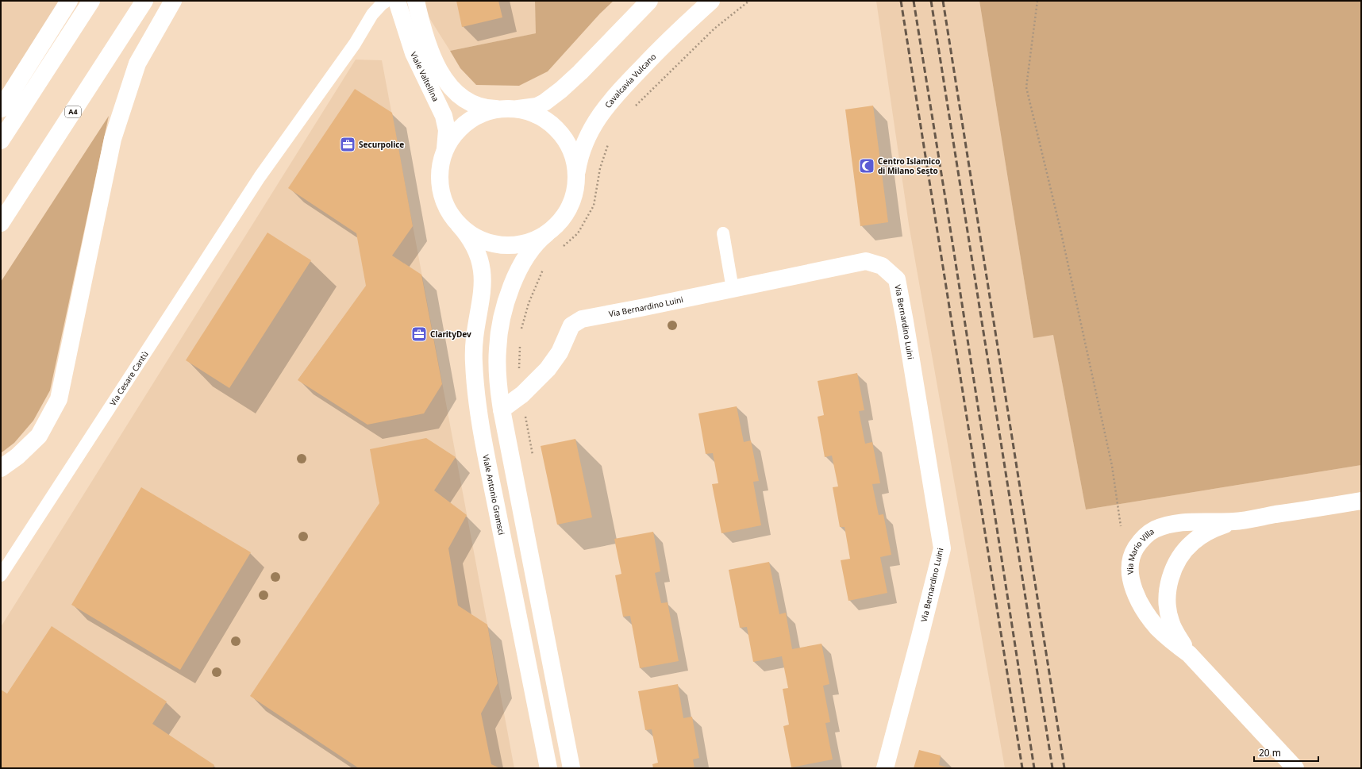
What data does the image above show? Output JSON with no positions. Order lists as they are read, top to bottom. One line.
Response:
{"streets":{"main road":["Viale Valtellina","Cavalcavia Vulcano","A4","Via Bernardino Luini","Viale Antonio Gramsci","Via Mario Villa"],"lane":["Via Cesare Cantù"]},"places":{"office":["Securpolice","ClarityDev"],"mosque":["Centro Islamico di Milano Sesto"]},"scale_bar":"20 m"}
